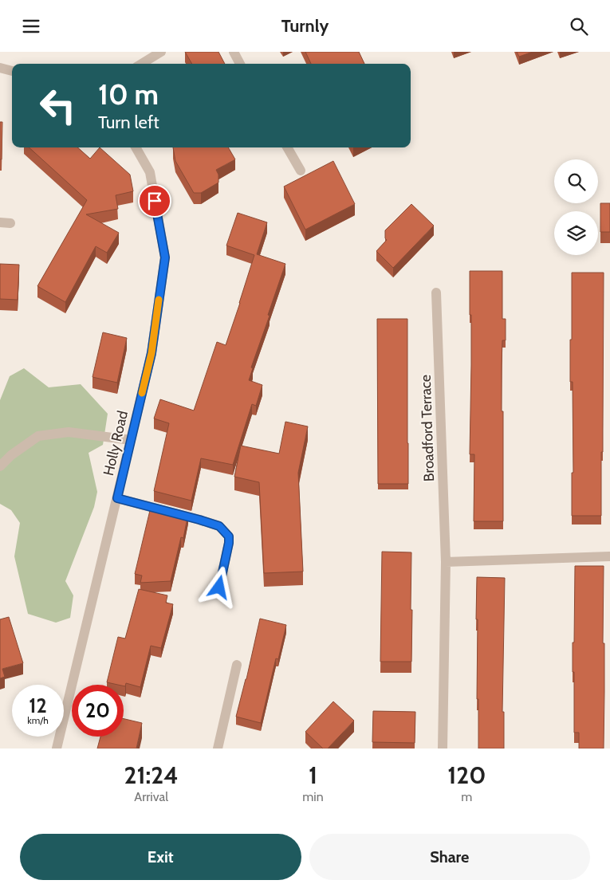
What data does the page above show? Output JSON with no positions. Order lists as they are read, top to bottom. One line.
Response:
{"streets":{"street":["Broadford Terrace","Holly Road"]},"page":{"header":"Turnly","turn":["10 m","Turn left"],"speed":"12 km/h","limit":"20","eta":["21:24","Arrival","1","min","120","m"],"buttons":["Exit","Share"]}}
